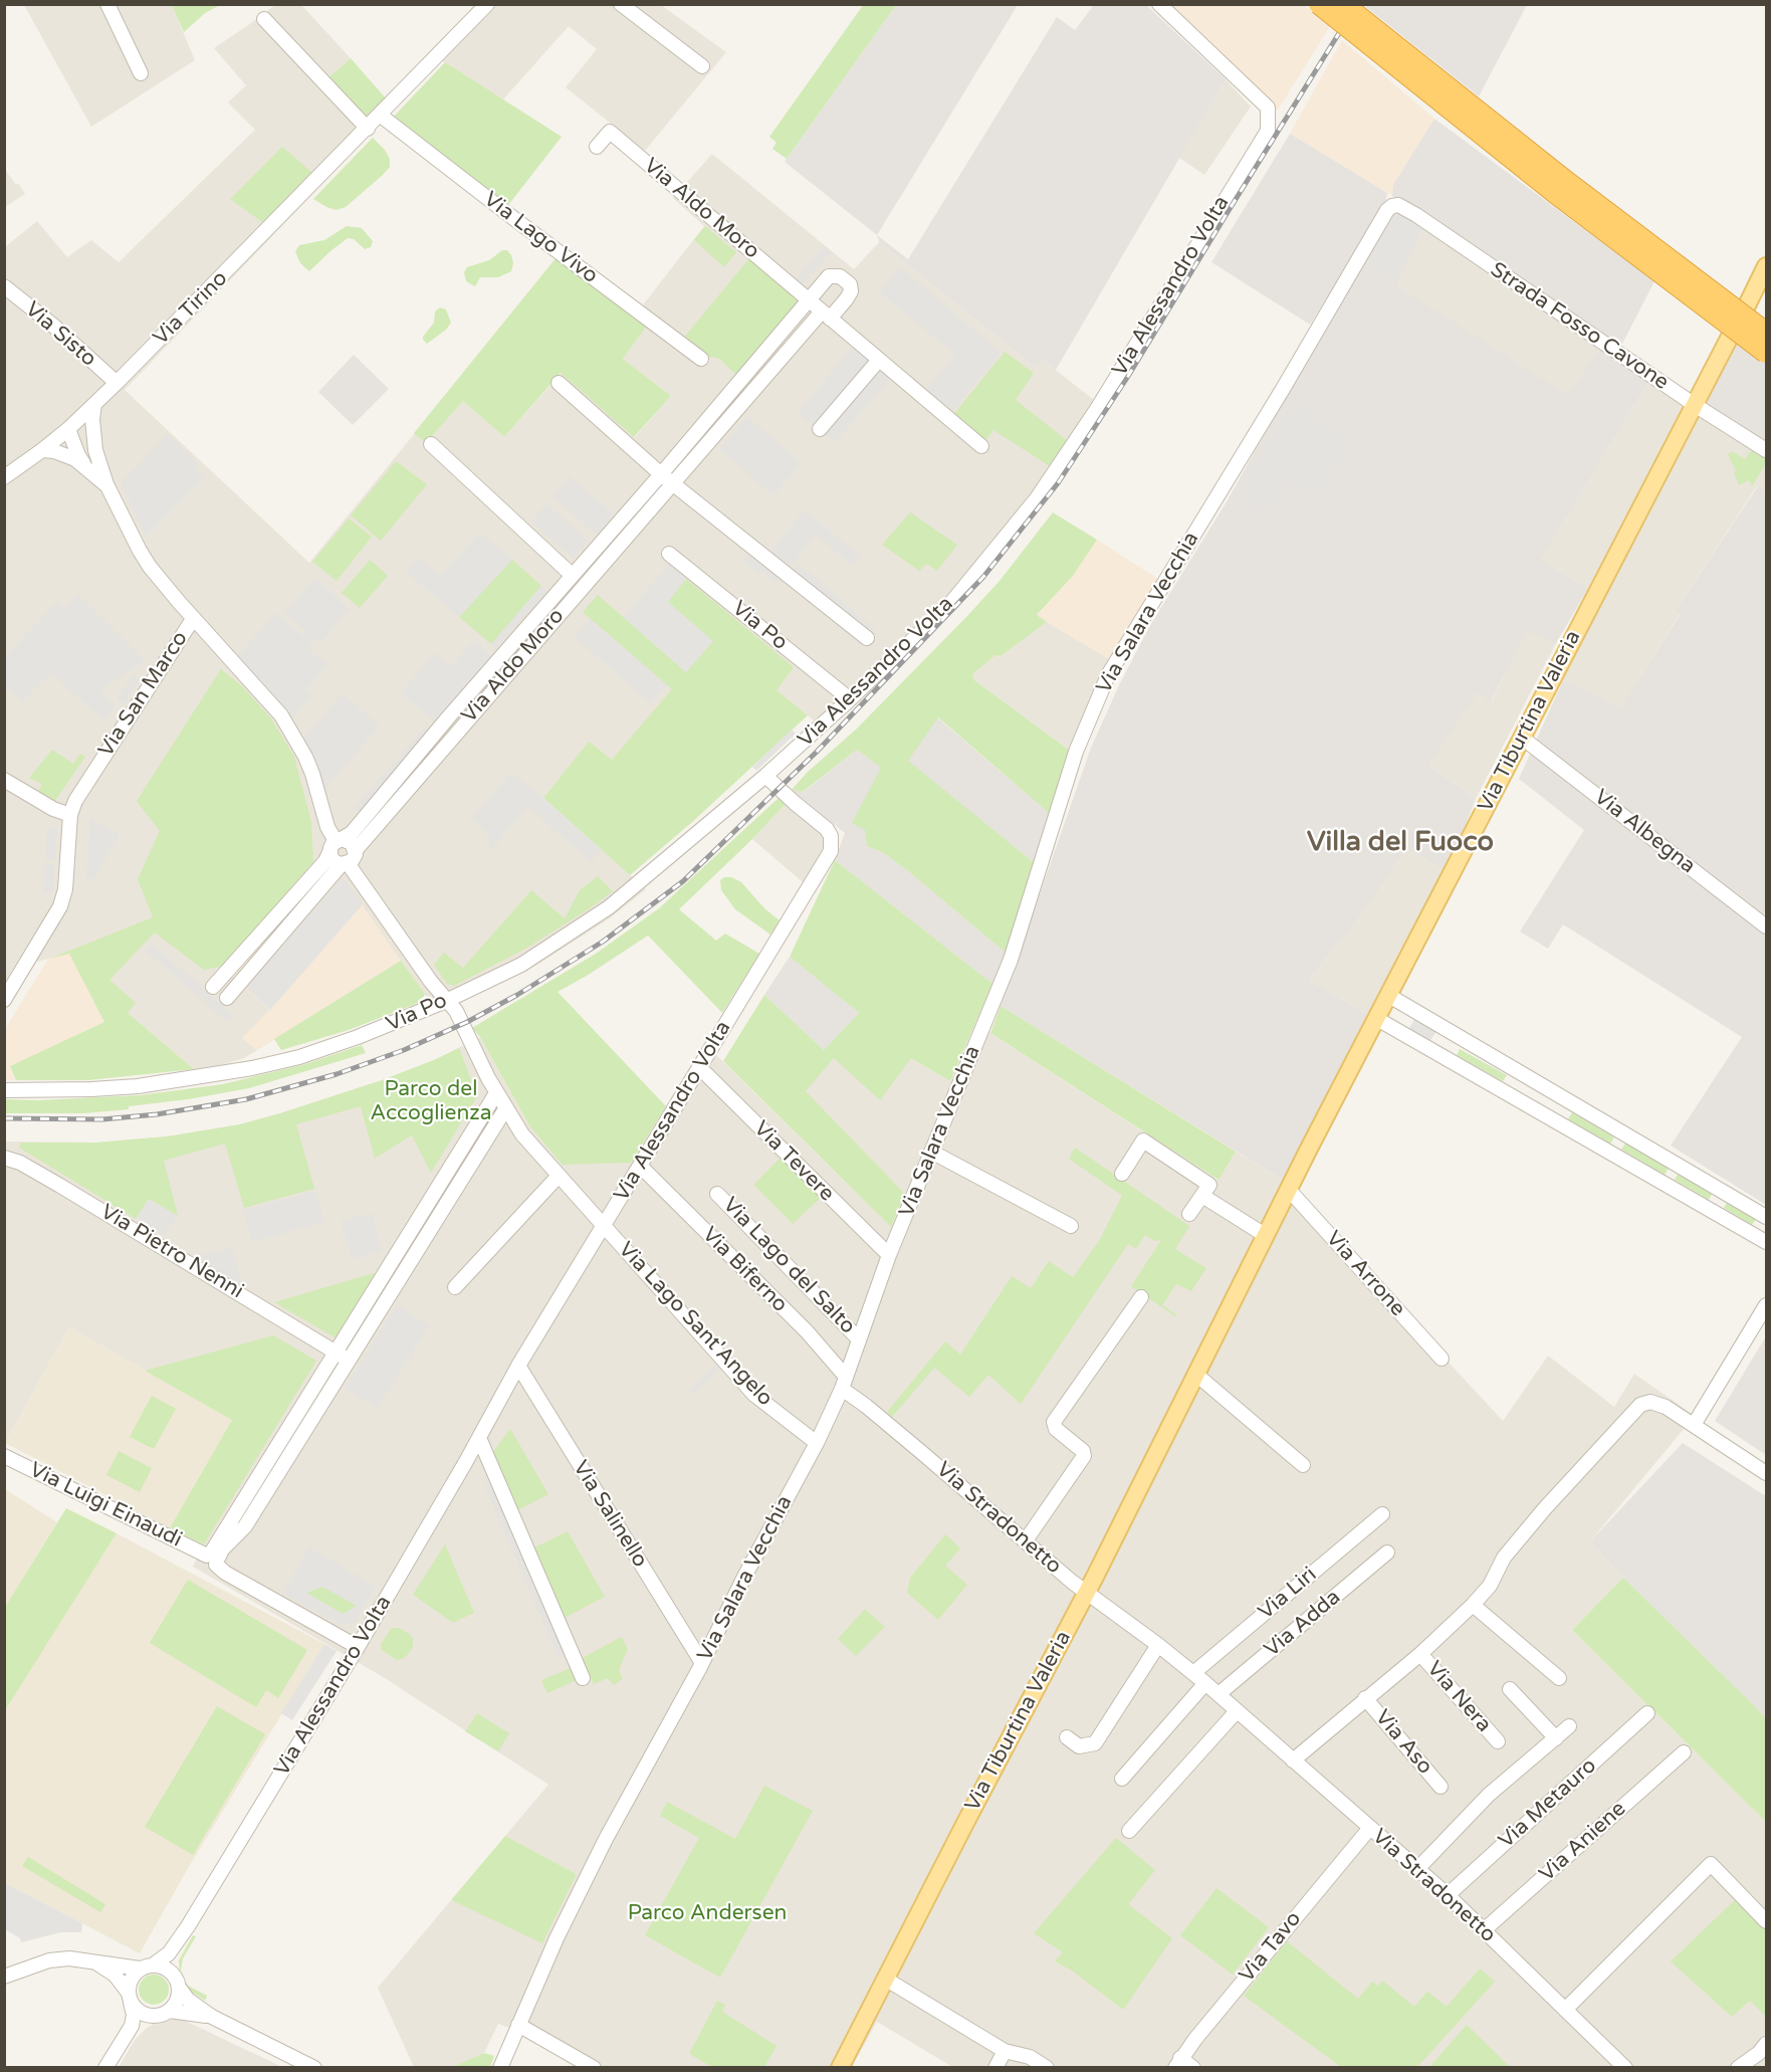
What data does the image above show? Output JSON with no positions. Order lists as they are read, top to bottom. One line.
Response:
{"streets":{"main road":["Via Tiburtina Valeria"],"street":["Via Aldo Moro","Via Lago Vivo","Via Alessandro Volta","Via Tirino","Strada Fosso Cavone","Via Sisto","Via Salara Vecchia","Via Po","Via San Marco","Via Albegna","Via Tevere","Via Pietro Nenni","Via Lago del Salto","Via Biferno","Via Arrone","Via Lago Sant'Angelo","Via Luigi Einaudi","Via Salinello","Via Stradonetto","Via Liri","Via Adda","Via Nera","Via Aso","Via Metauro","Via Aniene","Via Tavo"]},"crossings":[["Via Lago Vivo","Via Tirino"],["Via Alessandro Volta","Via Po"],["Via Alessandro Volta","Via Tevere"],["Via Alessandro Volta","Via Biferno"],["Via Alessandro Volta","Via Lago Sant'Angelo"],["Via Alessandro Volta","Via Salinello"],["Via Tirino","Via Sisto"],["Via Tirino","Via San Marco"],["Strada Fosso Cavone","Via Salara Vecchia"],["Strada Fosso Cavone","Via Tiburtina Valeria"],["Via Salara Vecchia","Via Tevere"],["Via Salara Vecchia","Via Lago del Salto"],["Via Salara Vecchia","Via Biferno"],["Via Salara Vecchia","Via Lago Sant'Angelo"],["Via Salara Vecchia","Via Salinello"],["Via Salara Vecchia","Via Stradonetto"],["Via Tiburtina Valeria","Via Albegna"],["Via Tiburtina Valeria","Via Arrone"],["Via Tiburtina Valeria","Via Stradonetto"],["Via Biferno","Via Stradonetto"],["Via Stradonetto","Via Liri"],["Via Stradonetto","Via Adda"],["Via Stradonetto","Via Metauro"],["Via Stradonetto","Via Aniene"],["Via Stradonetto","Via Tavo"]],"districts":["Villa del Fuoco"],"parks":["Parco del Accoglienza","Parco Andersen"]}
